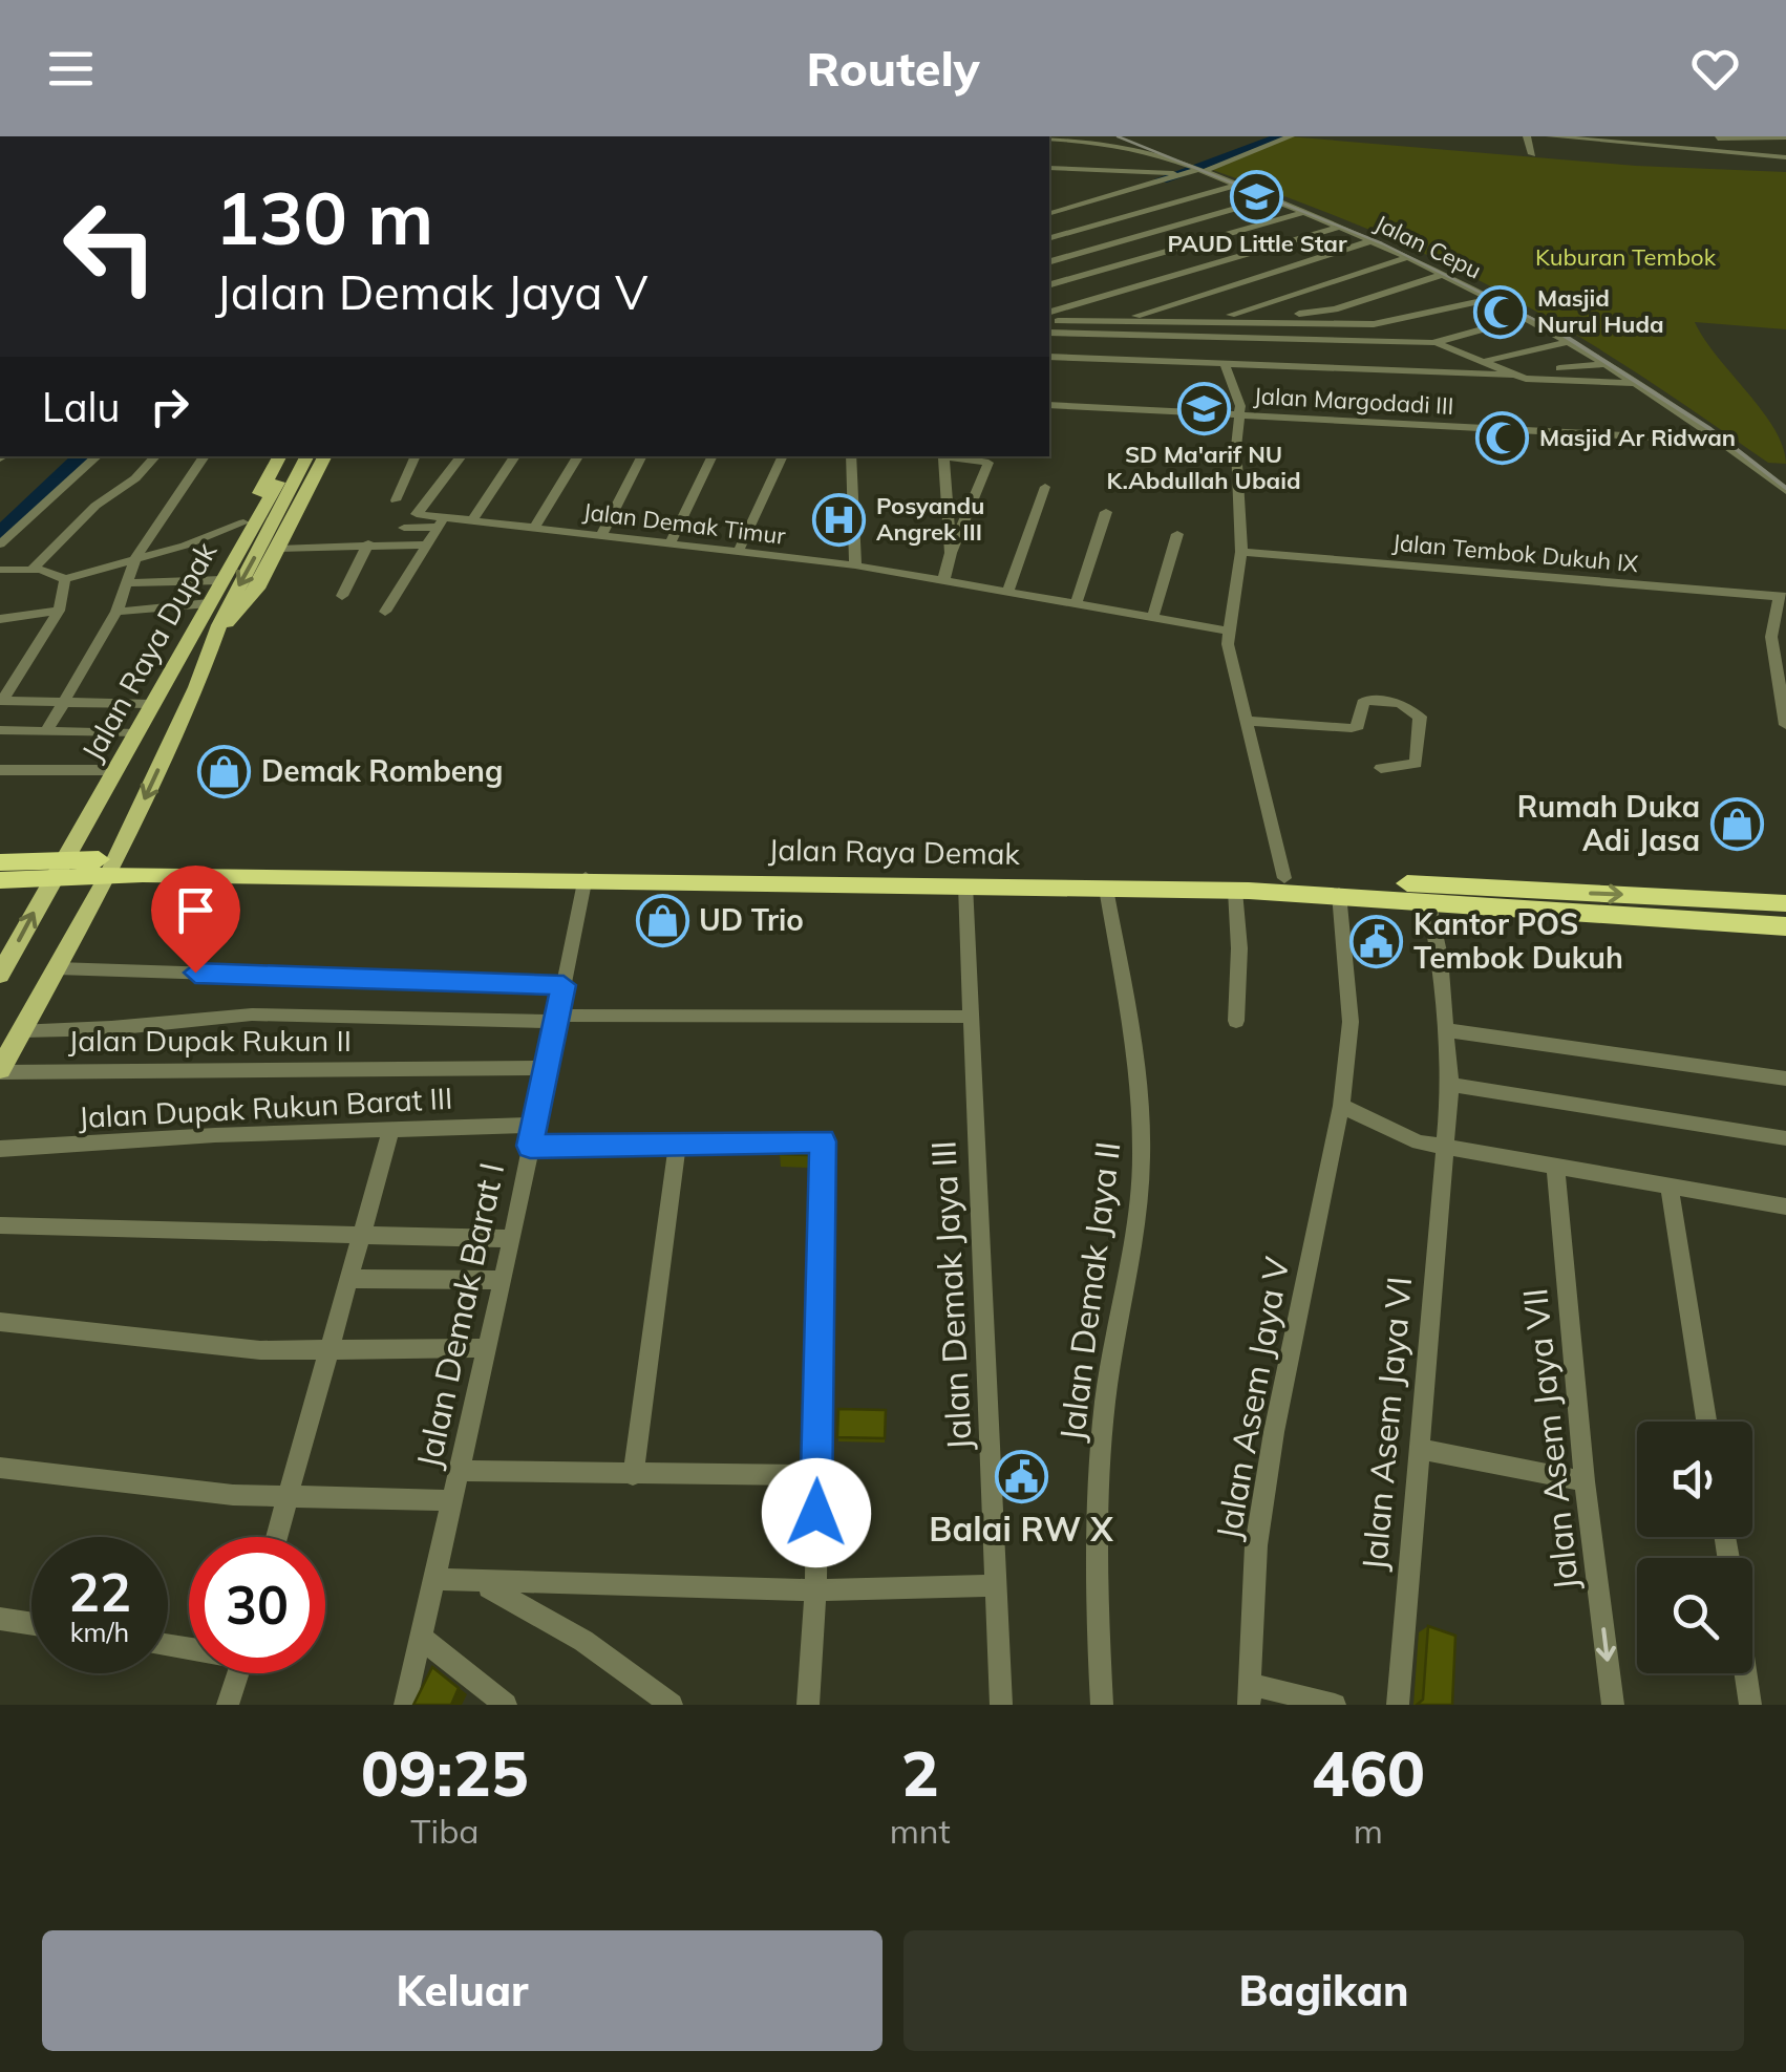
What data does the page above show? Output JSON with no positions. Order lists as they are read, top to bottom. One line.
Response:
{"streets":{"highway":["Jalan Raya Demak"],"main road":["Jalan Raya Dupak"],"street":["Jalan Cepu","Jalan Margodadi III","Jalan Demak Timur","Jalan Tembok Dukuh IX","Jalan Dupak Rukun II","Jalan Dupak Rukun Barat III","Jalan Demak Jaya II","Jalan Demak Jaya III","Jalan Demak Barat I","Jalan Asem Jaya V","Jalan Asem Jaya VI","Jalan Asem Jaya VII"]},"crossings":[["Jalan Cepu","Jalan Margodadi III"],["Jalan Raya Dupak","Jalan Raya Demak"],["Jalan Raya Dupak","Jalan Dupak Rukun II"],["Jalan Raya Demak","Jalan Demak Jaya II"],["Jalan Raya Demak","Jalan Demak Jaya III"],["Jalan Raya Demak","Jalan Demak Barat I"],["Jalan Raya Demak","Jalan Asem Jaya V"],["Jalan Raya Demak","Jalan Asem Jaya VI"],["Jalan Dupak Rukun II","Jalan Demak Barat I"],["Jalan Dupak Rukun Barat III","Jalan Demak Barat I"]],"one_way":["Jalan Asem Jaya VII"],"parks":["Kuburan Tembok"],"places":{"school or university":["PAUD Little Star","SD Ma'arif NU K.Abdullah Ubaid"],"mosque":["Masjid Nurul Huda","Masjid Ar Ridwan"],"hospital":["Posyandu Angrek III"],"shop":["Demak Rombeng","Rumah Duka Adi Jasa","UD Trio"],"public building":["Kantor POS Tembok Dukuh","Balai RW X"]},"page":{"header":"Routely","turn":["130 m","Jalan Demak Jaya V"],"then":"Lalu","speed":"22 km/h","limit":"30","eta":["09:25","Tiba","2","mnt","460","m"],"buttons":["Keluar","Bagikan"]}}
